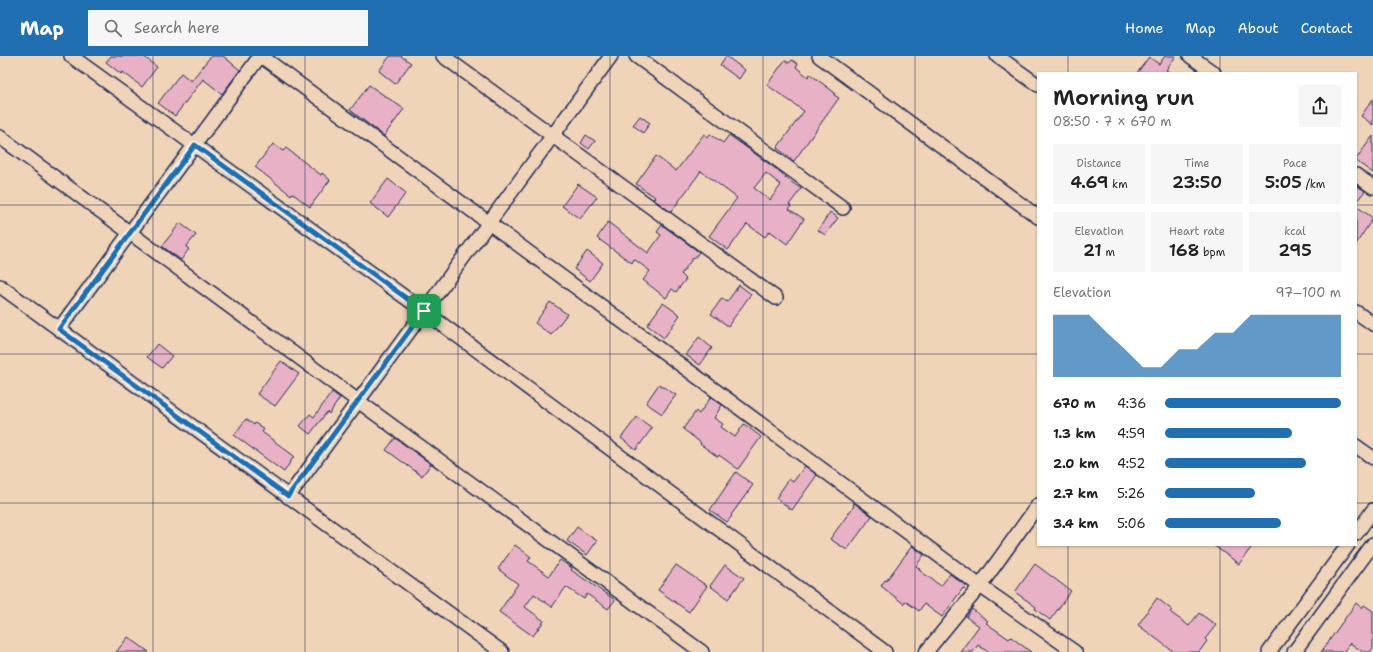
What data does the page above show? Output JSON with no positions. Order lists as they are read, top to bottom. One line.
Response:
{"page":{"header":"Map","search":"Search here","nav":["Home","Map","About","Contact"],"heading":["Morning run","08:50 · 7 × 670 m"],"stats":[["Distance","4.69 km"],["Time","23:50"],["Pace","5:05 /km"],["Elevation","21 m"],["Heart rate","168 bpm"],["kcal","295"]],"chart":["Elevation","97–100 m"],"list":[{"name":"670 m","note":"4:36"},{"name":"1.3 km","note":"4:59"},{"name":"2.0 km","note":"4:52"},{"name":"2.7 km","note":"5:26"},{"name":"3.4 km","note":"5:06"}]}}
